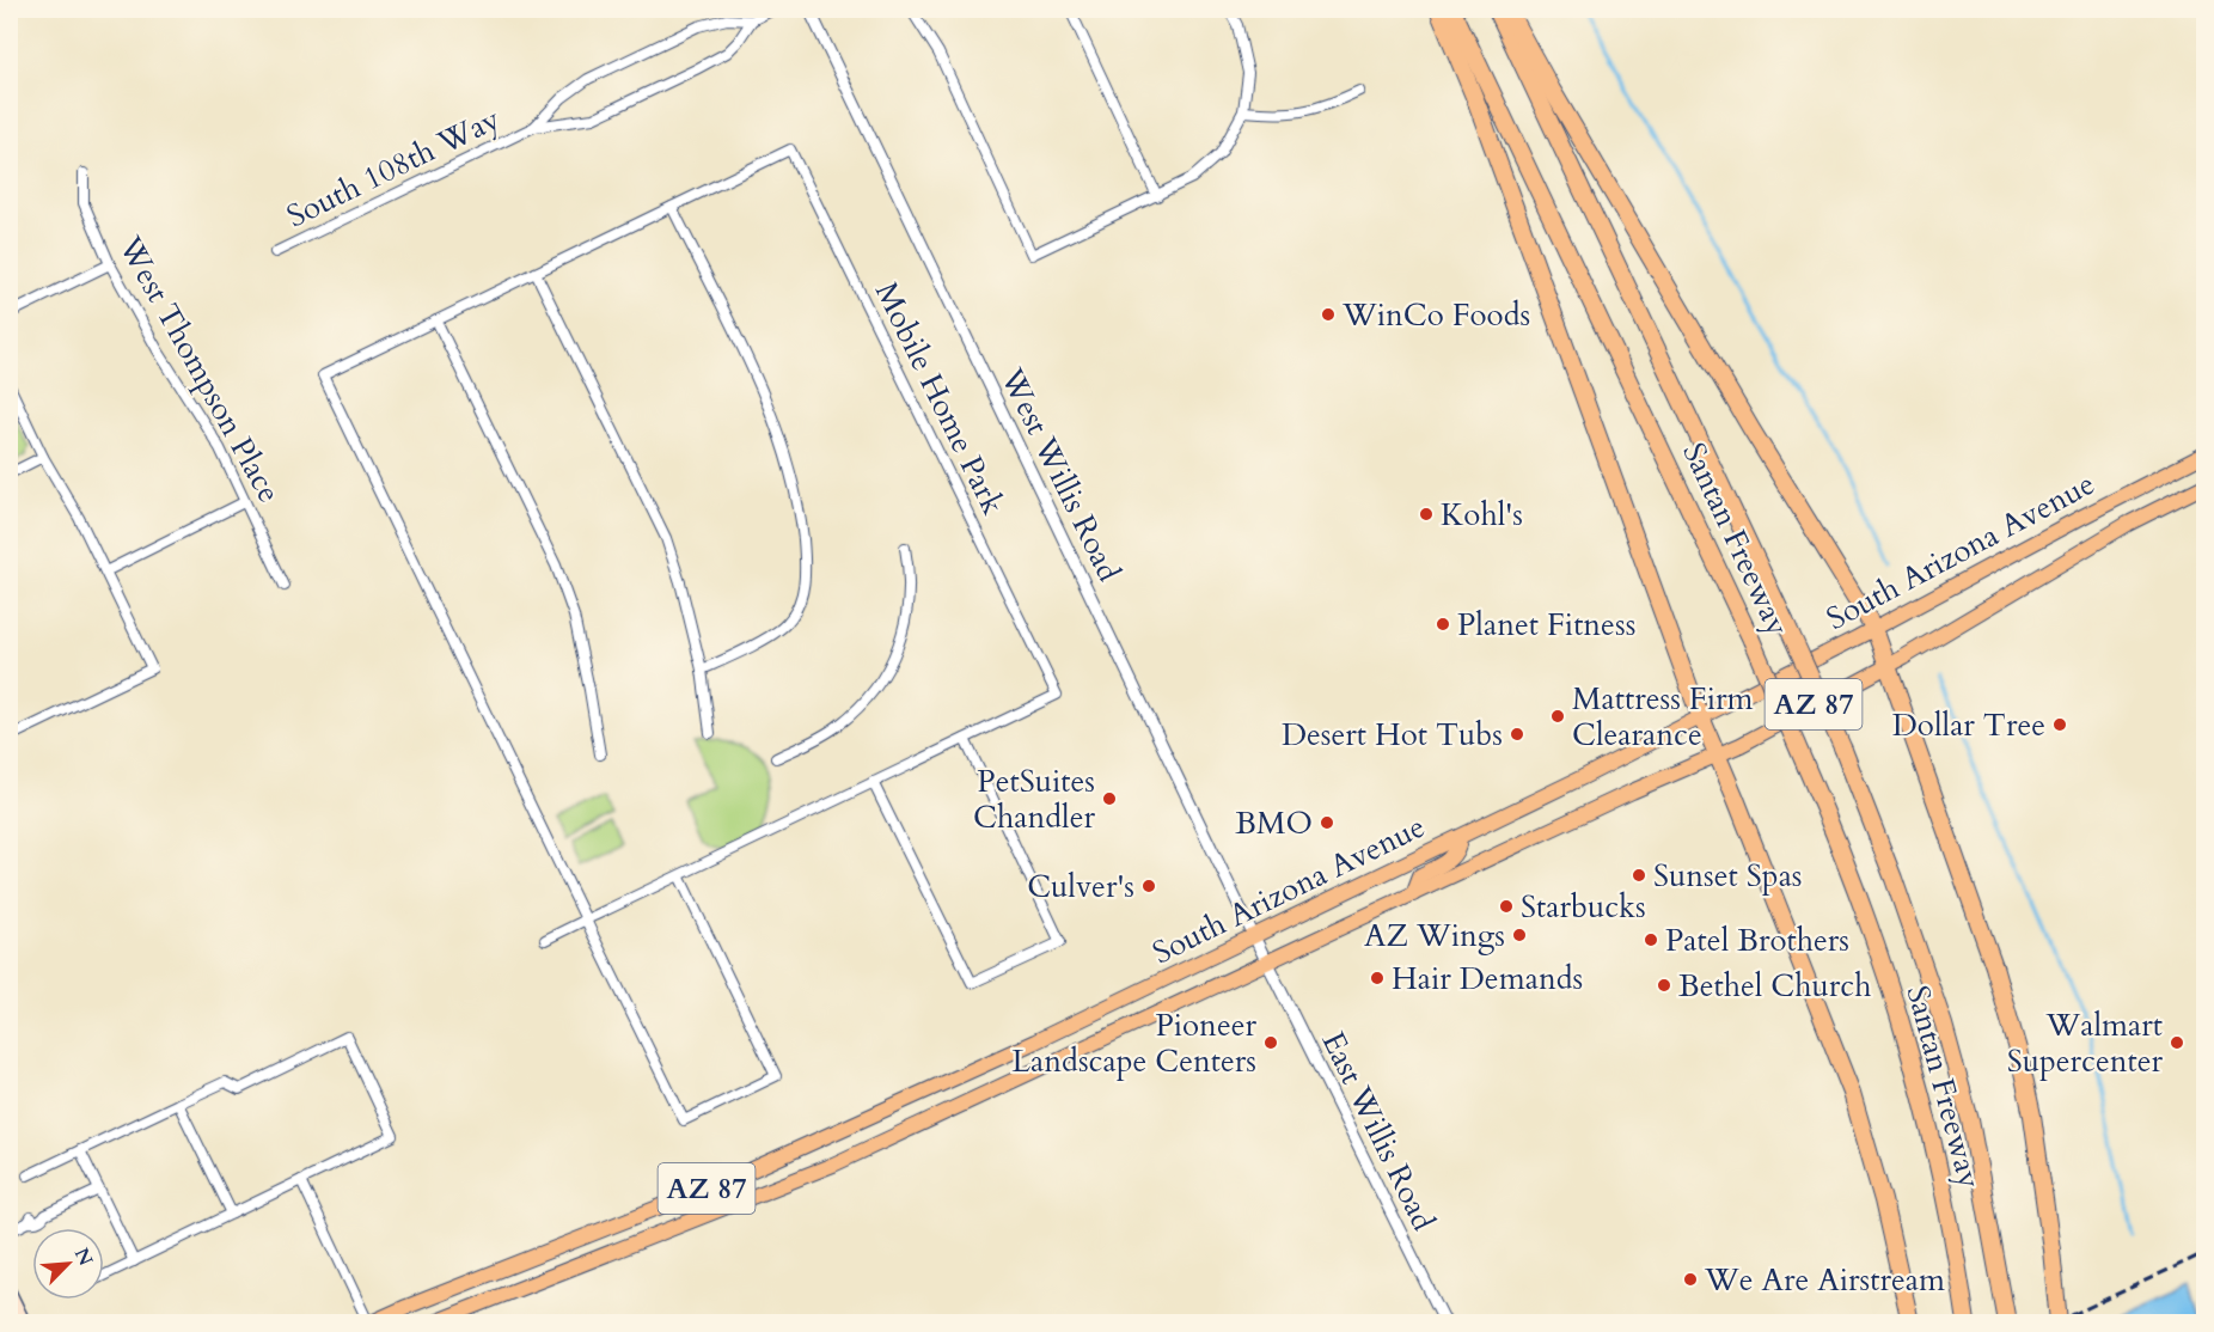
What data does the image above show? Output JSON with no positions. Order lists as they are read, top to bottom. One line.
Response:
{"streets":{"highway":["Santan Freeway"],"main road":["South Arizona Avenue","AZ 87"],"street":["South 108th Way","West Thompson Place","Mobile Home Park","West Willis Road","East Willis Road"]},"crossings":[["West Willis Road","South Arizona Avenue"],["West Willis Road","East Willis Road"],["South Arizona Avenue","East Willis Road"]],"places":["WinCo Foods","Kohl's","Planet Fitness","Mattress Firm Clearance","Dollar Tree","Desert Hot Tubs","PetSuites Chandler","BMO","Sunset Spas","Culver's","Starbucks","AZ Wings","Patel Brothers","Hair Demands","Bethel Church","Pioneer Landscape Centers","Walmart Supercenter","We Are Airstream"],"north":"top right"}
